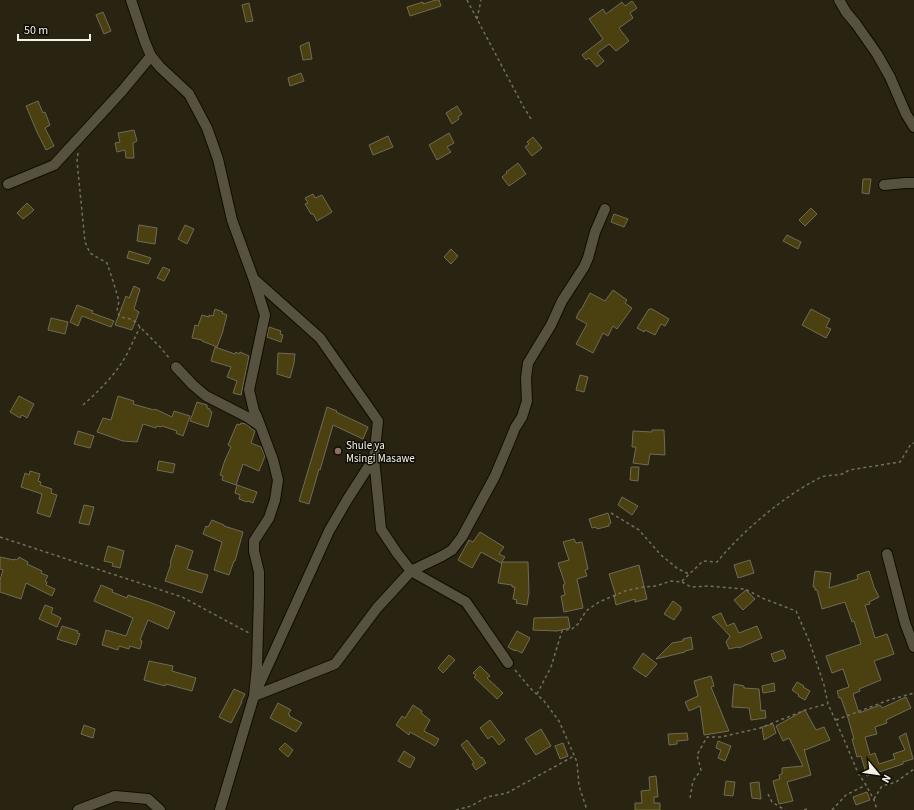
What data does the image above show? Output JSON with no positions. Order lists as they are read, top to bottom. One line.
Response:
{"places":["Shule ya Msingi Masawe"],"scale_bar":"50 m","north":"bottom right"}
